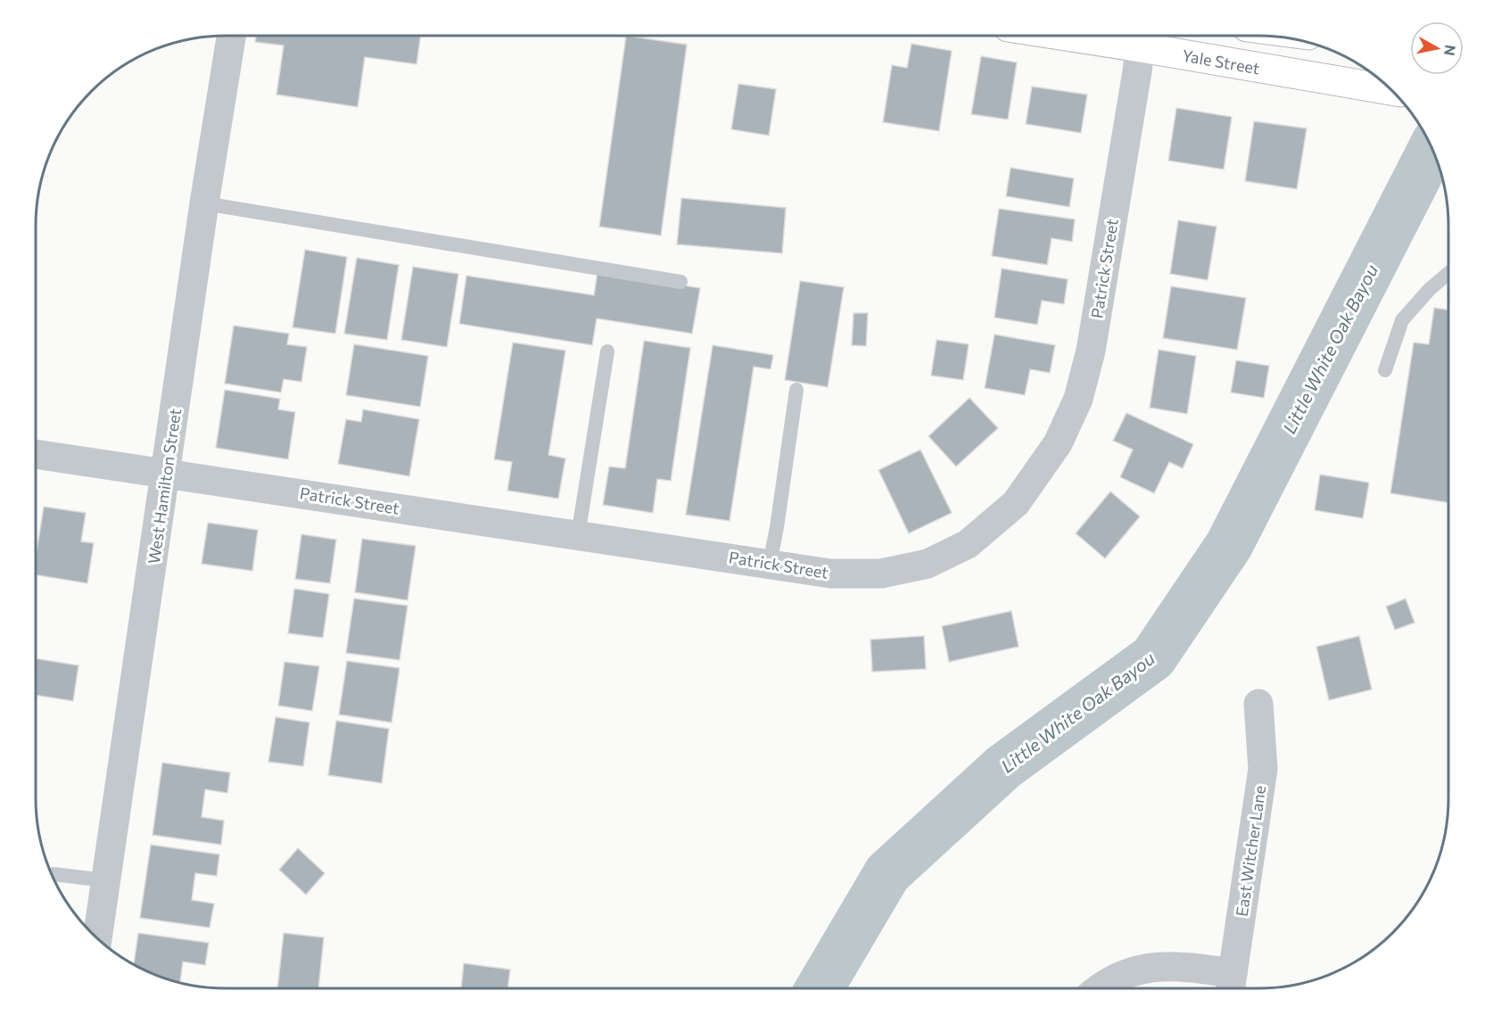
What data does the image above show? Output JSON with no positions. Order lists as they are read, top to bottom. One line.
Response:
{"streets":{"main road":["Yale Street"],"street":["Patrick Street","West Hamilton Street","East Witcher Lane"]},"crossings":[["Yale Street","Patrick Street"],["Patrick Street","West Hamilton Street"]],"water":["Little White Oak Bayou"],"north":"right"}
